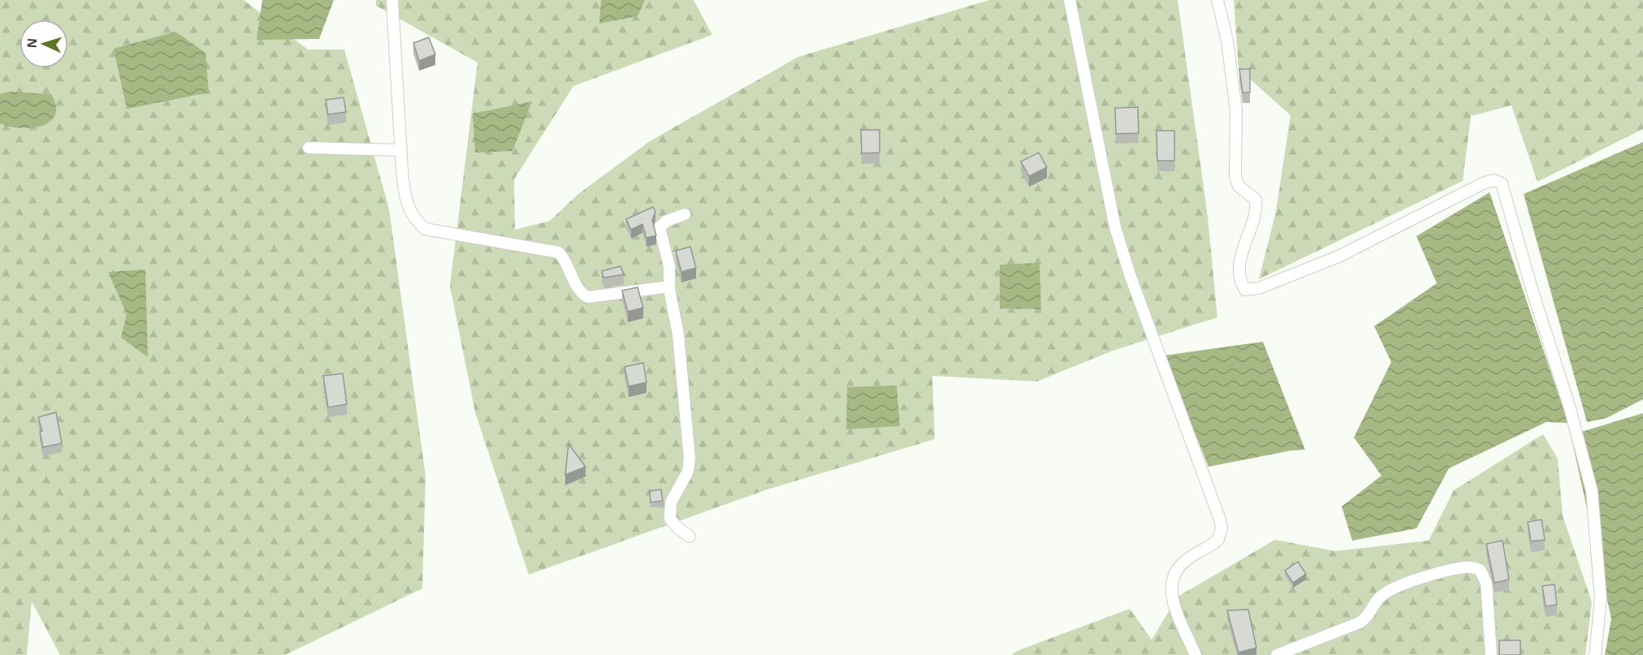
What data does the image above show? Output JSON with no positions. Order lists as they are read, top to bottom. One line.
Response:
{"north":"left"}
